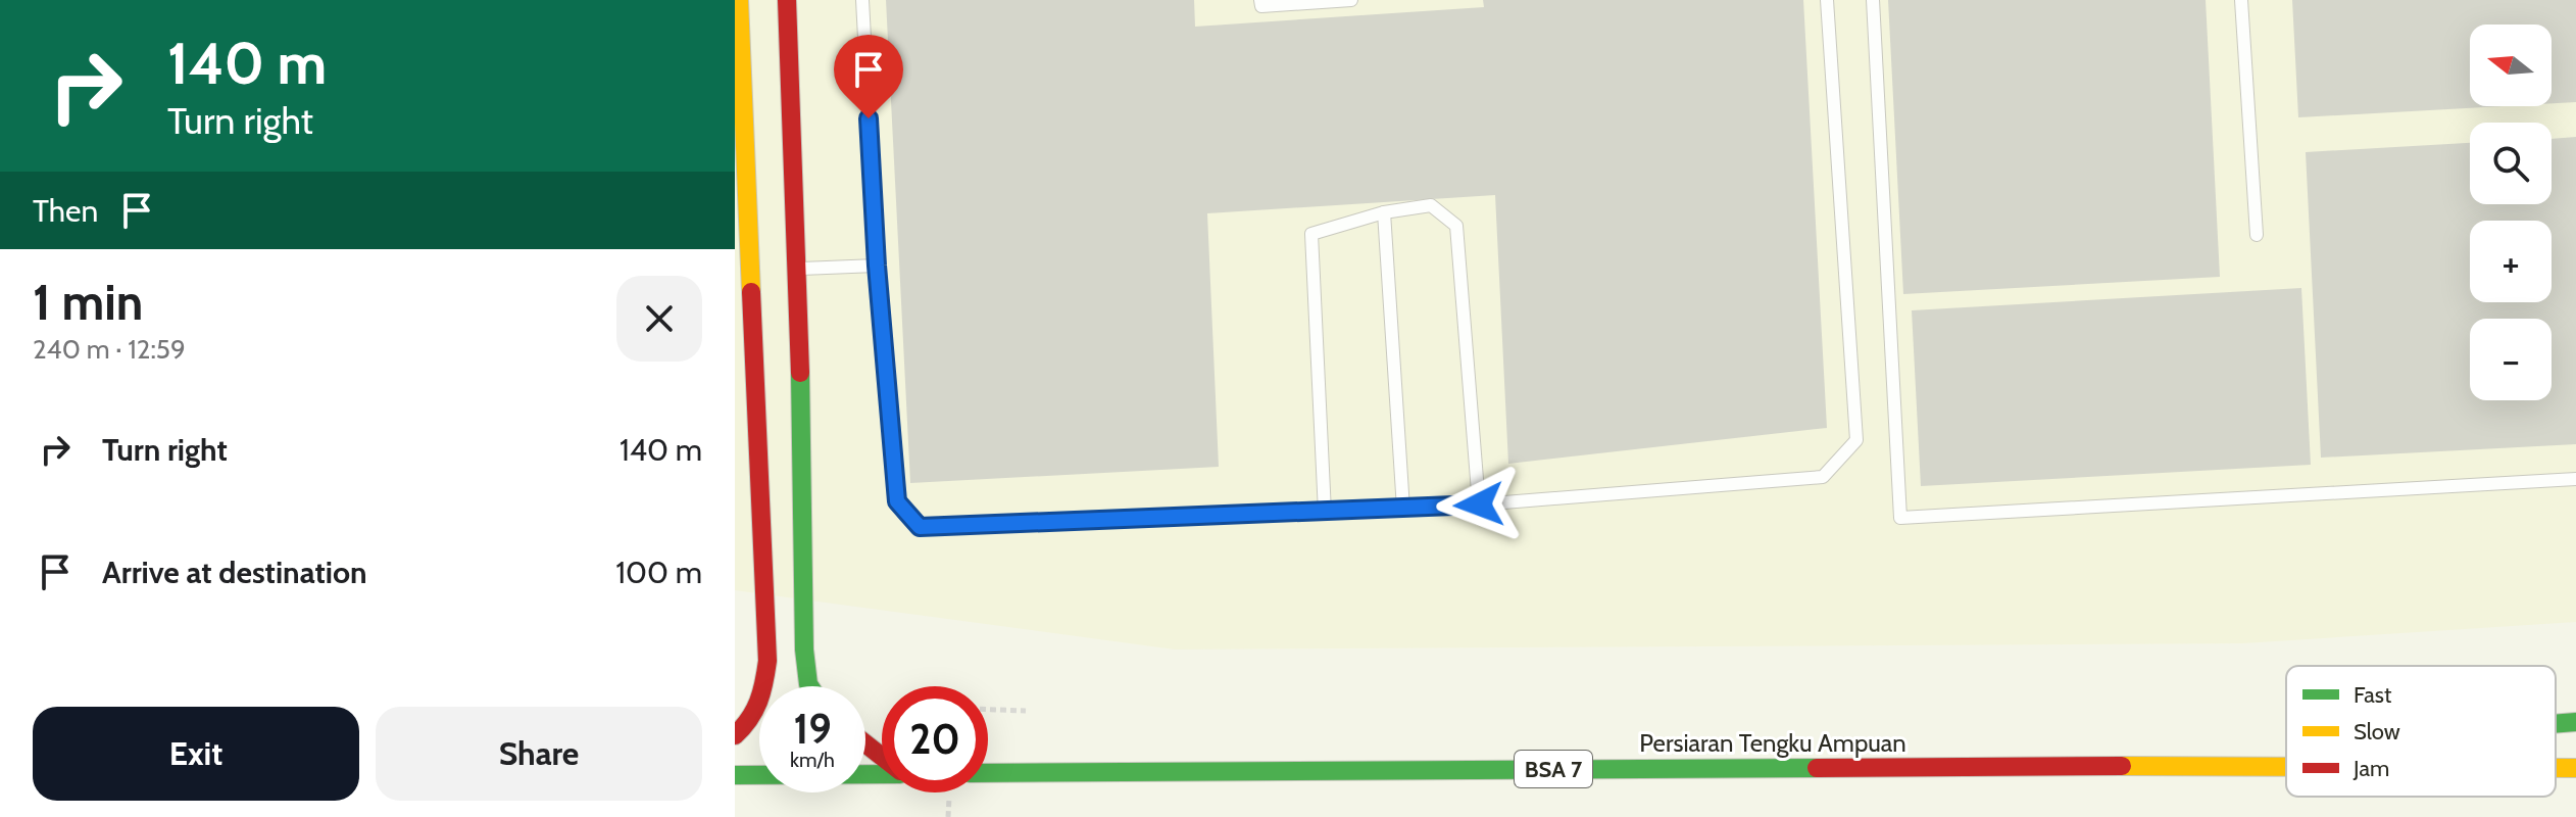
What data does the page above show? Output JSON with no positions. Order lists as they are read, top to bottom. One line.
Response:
{"streets":{"main road":["Persiaran Tengku Ampuan","BSA 7"]},"legend":["Fast","Slow","Jam"],"north":"left","page":{"turn":["140 m","Turn right"],"map_buttons":["+","−"],"then":"Then","heading":["1 min","240 m · 12:59"],"list":[{"name":"Turn right","value":"140 m"},{"name":"Arrive at destination","value":"100 m"}],"speed":"19 km/h","limit":"20","buttons":["Exit","Share"]}}
